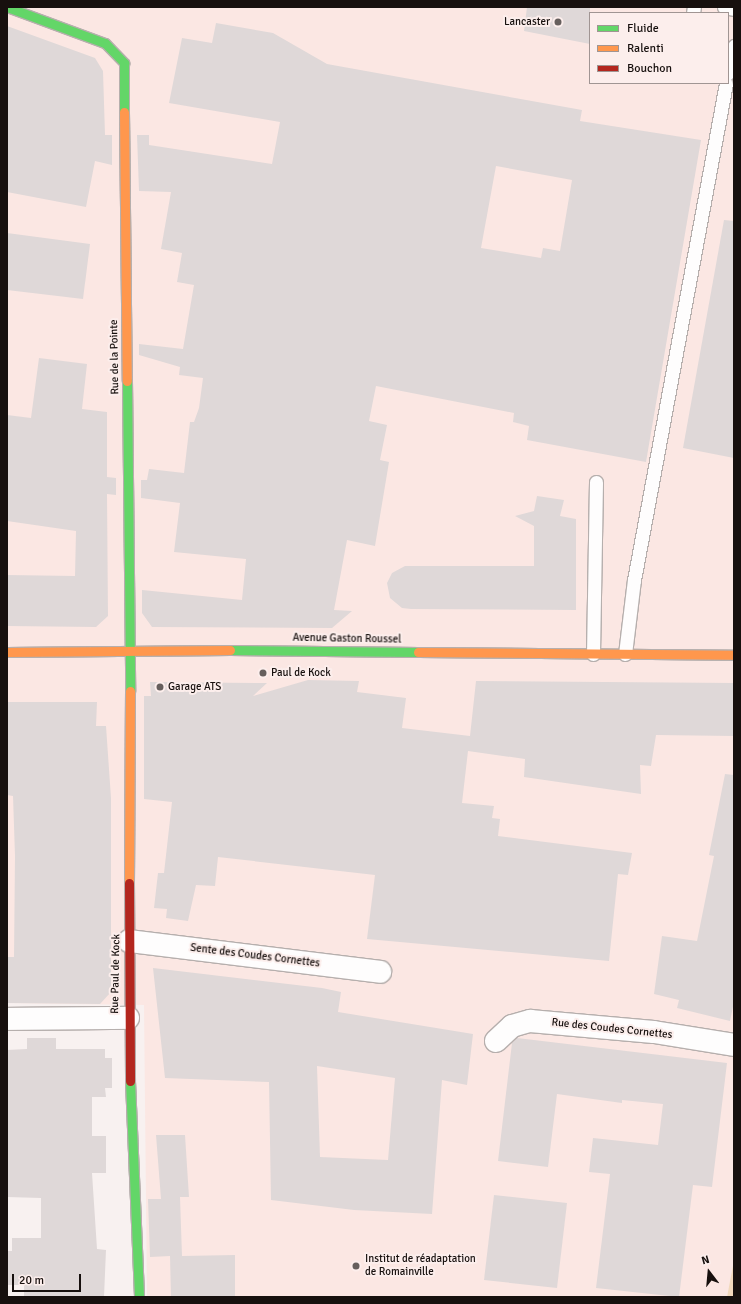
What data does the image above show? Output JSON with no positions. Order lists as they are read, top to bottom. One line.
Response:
{"streets":{"street":["Rue de la Pointe","Avenue Gaston Roussel","Sente des Coudes Cornettes","Rue Paul de Kock","Rue des Coudes Cornettes"]},"crossings":[["Rue de la Pointe","Avenue Gaston Roussel"],["Rue de la Pointe","Rue Paul de Kock"],["Avenue Gaston Roussel","Rue Paul de Kock"],["Sente des Coudes Cornettes","Rue Paul de Kock"]],"places":["Lancaster","Paul de Kock","Garage ATS","Institut de réadaptation de Romainville"],"legend":["Fluide","Ralenti","Bouchon"],"scale_bar":"20 m","north":"top"}
